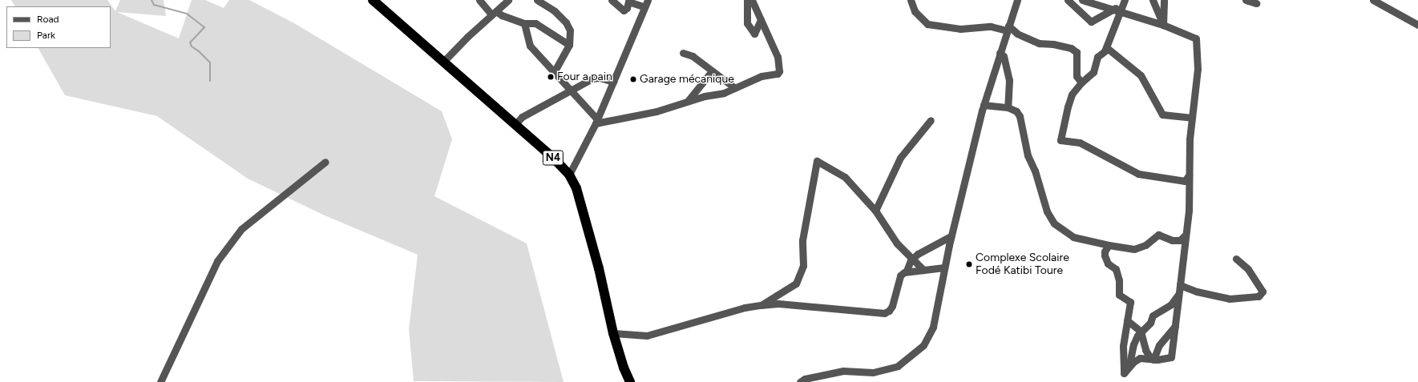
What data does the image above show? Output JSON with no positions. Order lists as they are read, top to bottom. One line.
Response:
{"streets":{"highway":["N4"]},"places":["Four a pain","Garage mécanique","Complexe Scolaire Fodé Katibi Toure"],"legend":["Road","Park"]}
